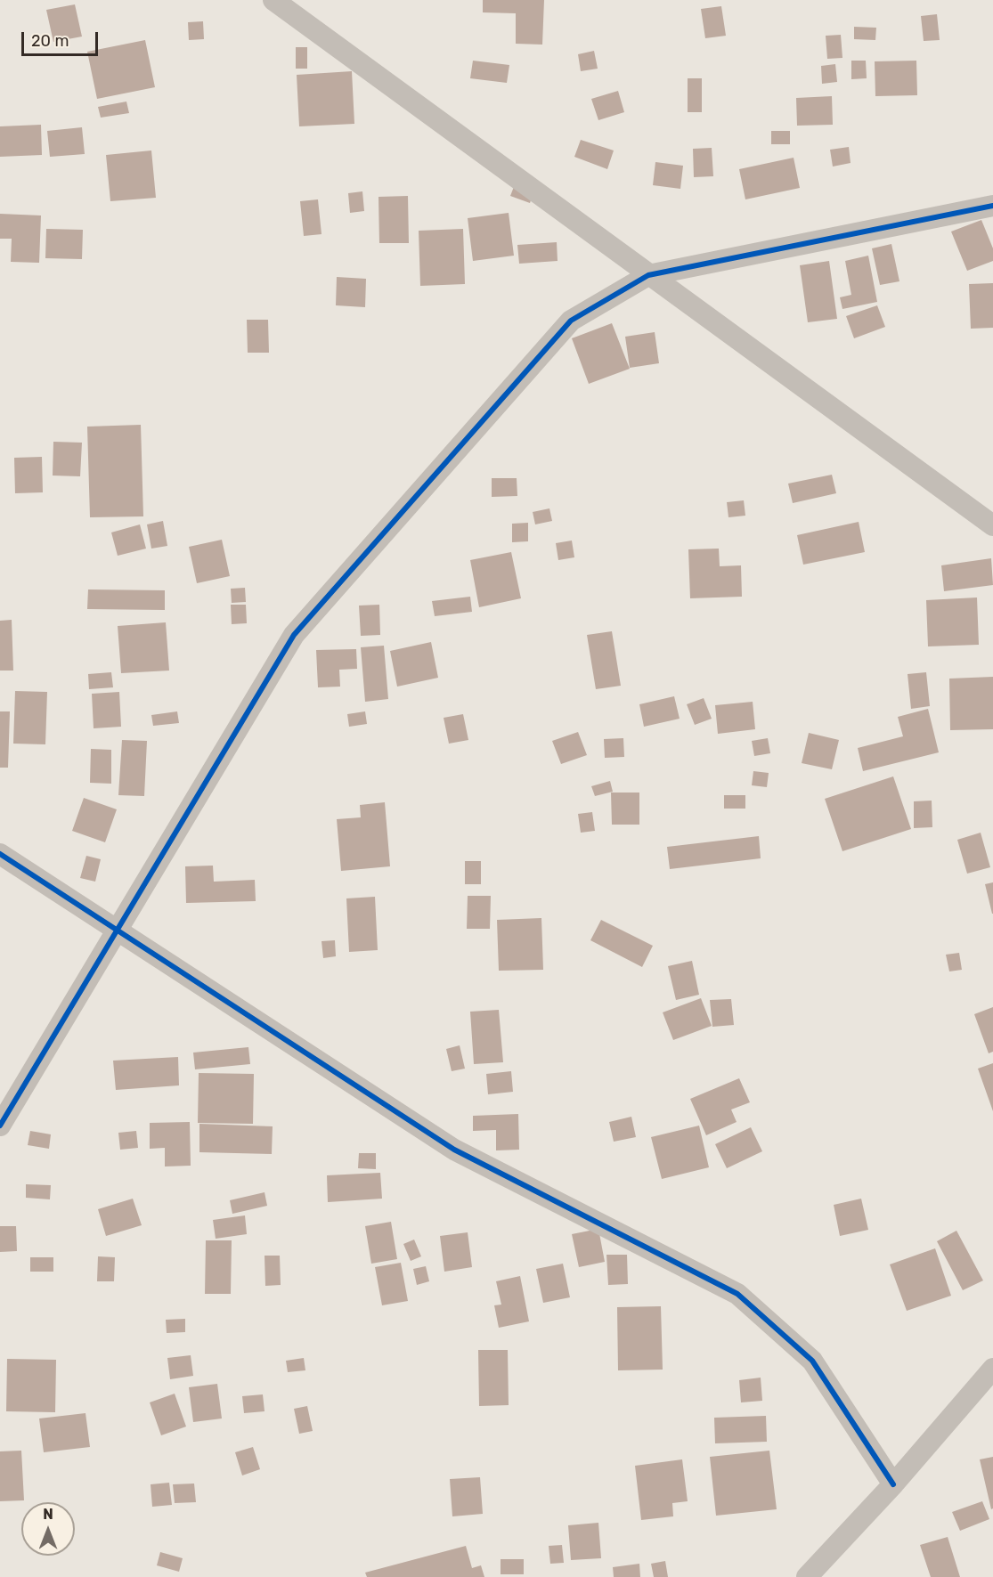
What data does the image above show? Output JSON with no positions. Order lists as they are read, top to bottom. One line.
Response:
{"scale_bar":"20 m","north":"top"}
